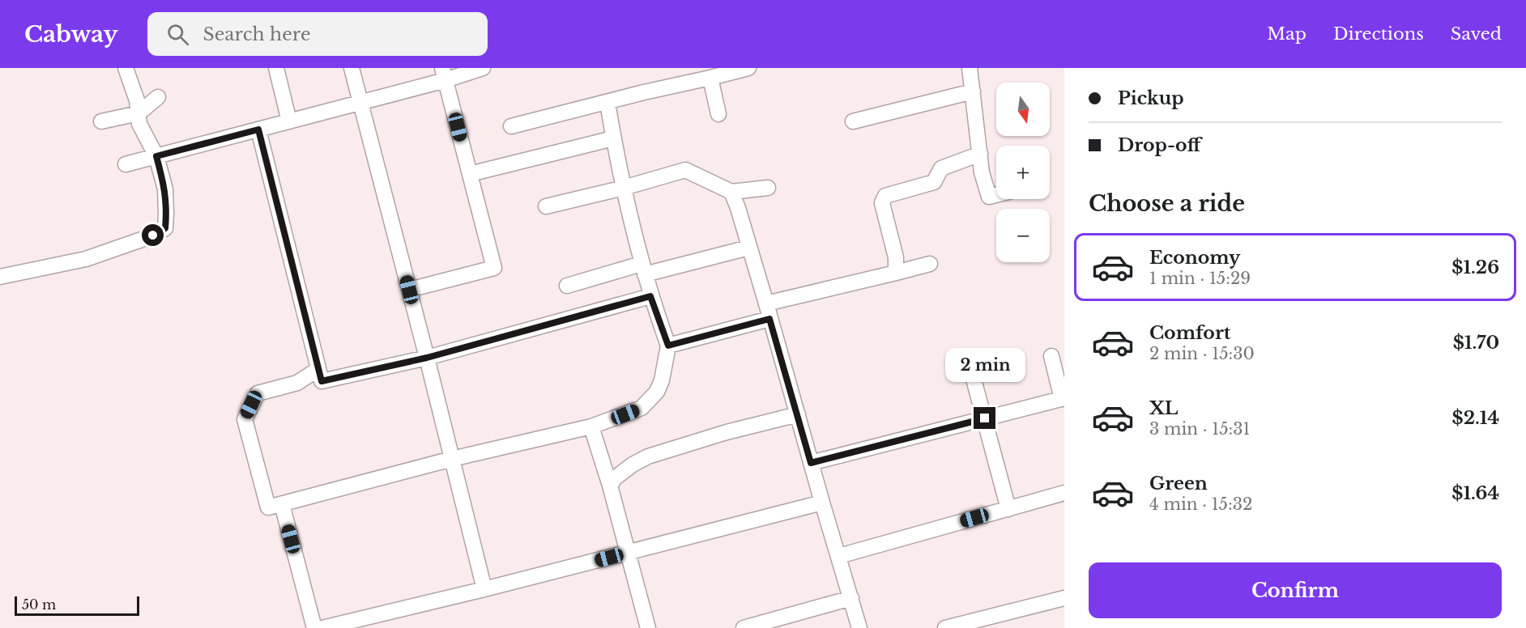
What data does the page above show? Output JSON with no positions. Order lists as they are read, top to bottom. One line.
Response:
{"scale_bar":"50 m","north":"bottom","page":{"header":"Cabway","search":"Search here","nav":["Map","Directions","Saved"],"banner":["Pickup","Drop-off"],"map_buttons":["+","−"],"heading":"Choose a ride","list":[{"name":"Economy","note":"1 min · 15:29","value":"$1.26"},{"name":"Comfort","note":"2 min · 15:30","value":"$1.70"},{"name":"XL","note":"3 min · 15:31","value":"$2.14"},{"name":"Green","note":"4 min · 15:32","value":"$1.64"}],"bubble":"2 min","buttons":"Confirm","scale":"50 m"}}
